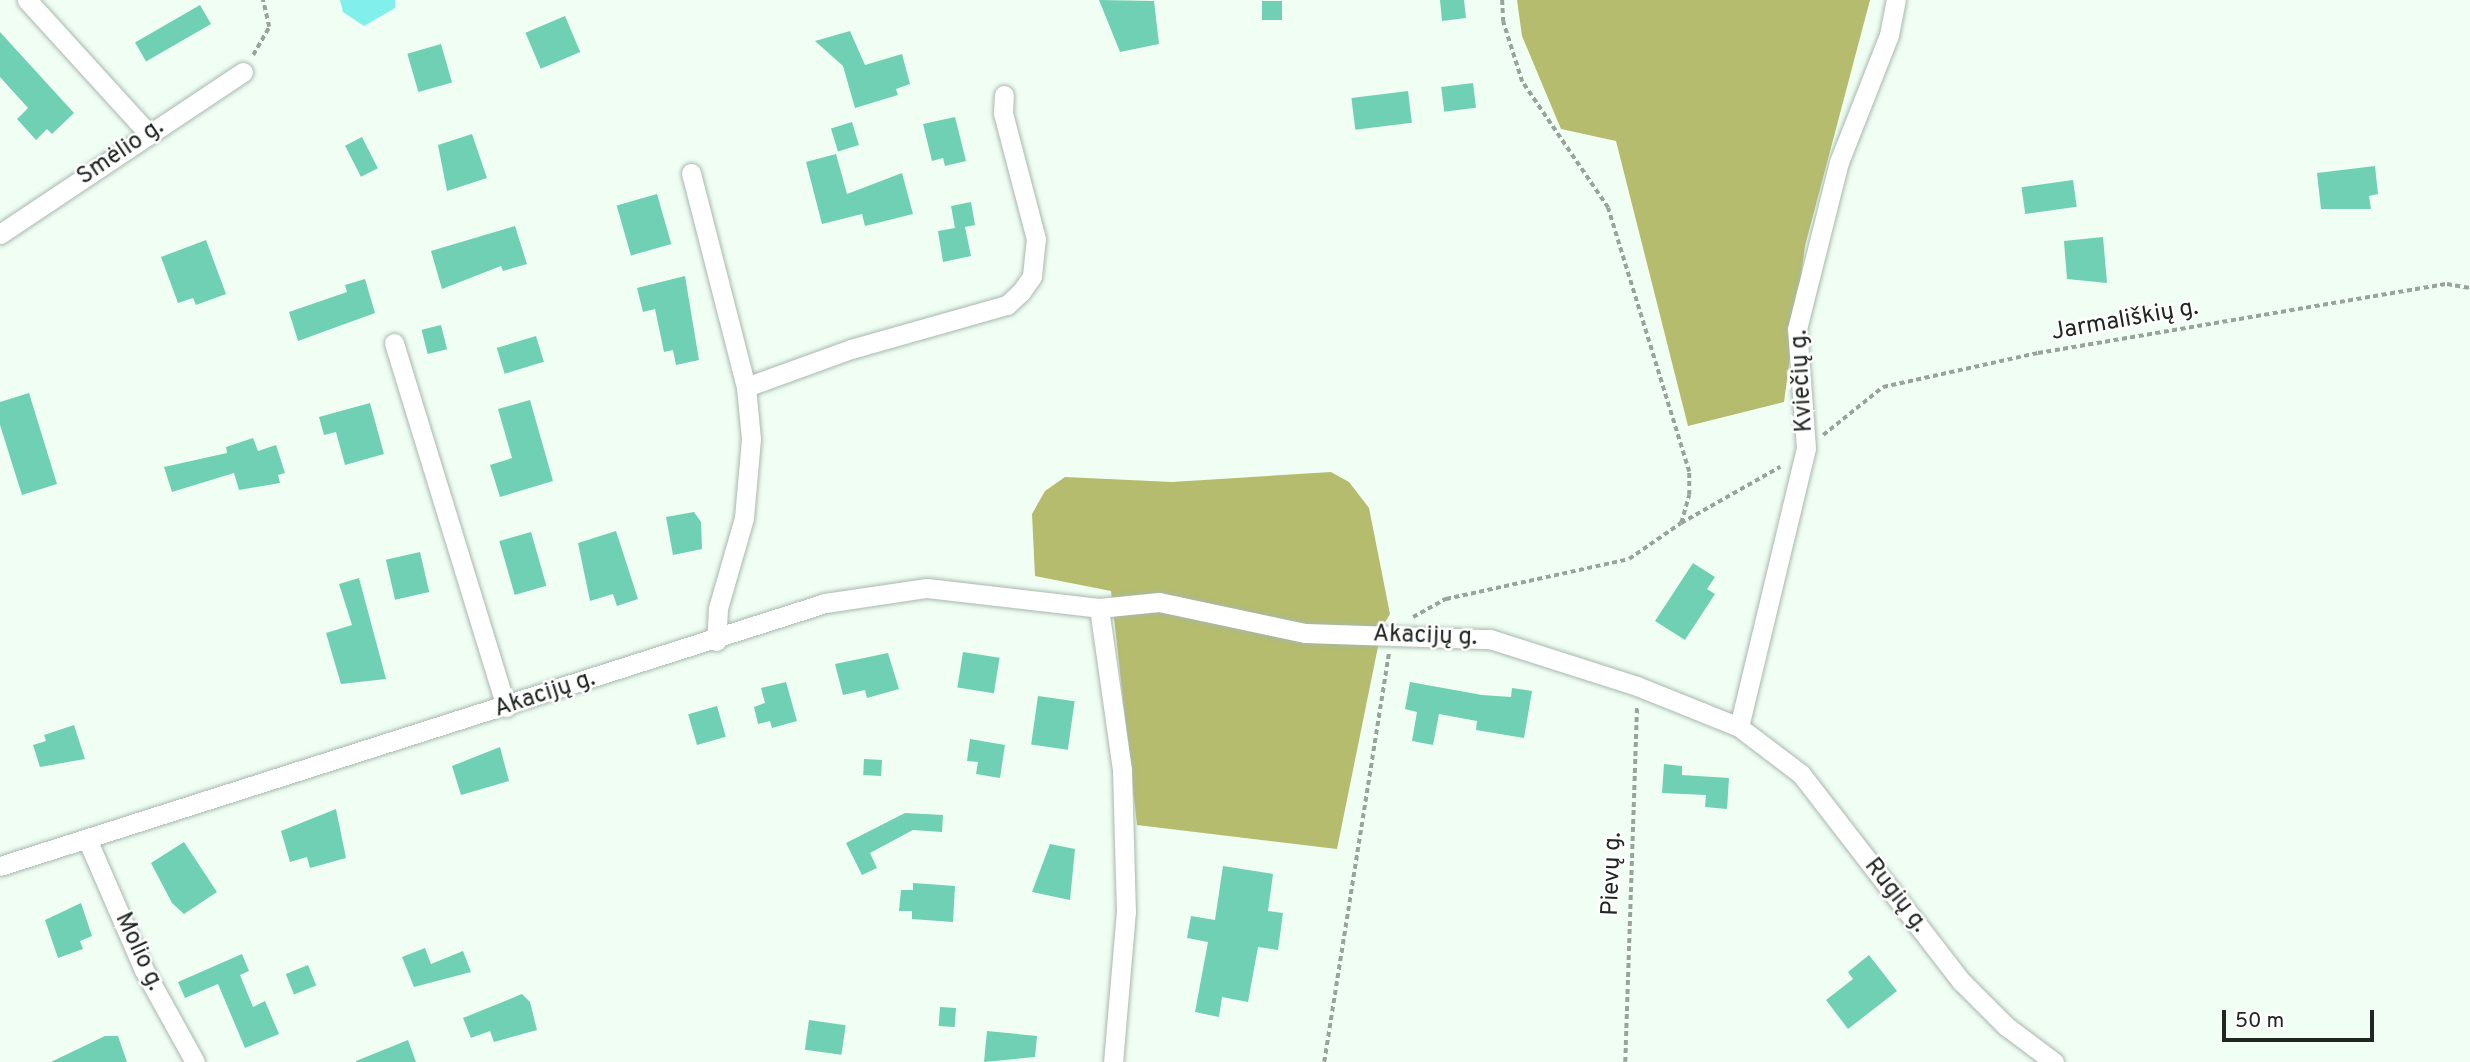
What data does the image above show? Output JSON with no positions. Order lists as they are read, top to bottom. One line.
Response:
{"streets":{"street":["Smėlio g.","Kviečių g.","Akacijų g.","Rugių g.","Molio g."],"path":["Jarmališkių g.","Pievų g."]},"crossings":[["Jarmališkių g.","Kviečių g."],["Jarmališkių g.","Akacijų g."],["Kviečių g.","Akacijų g."],["Kviečių g.","Rugių g."],["Akacijų g.","Pievų g."],["Akacijų g.","Rugių g."],["Akacijų g.","Molio g."]],"scale_bar":"50 m"}
